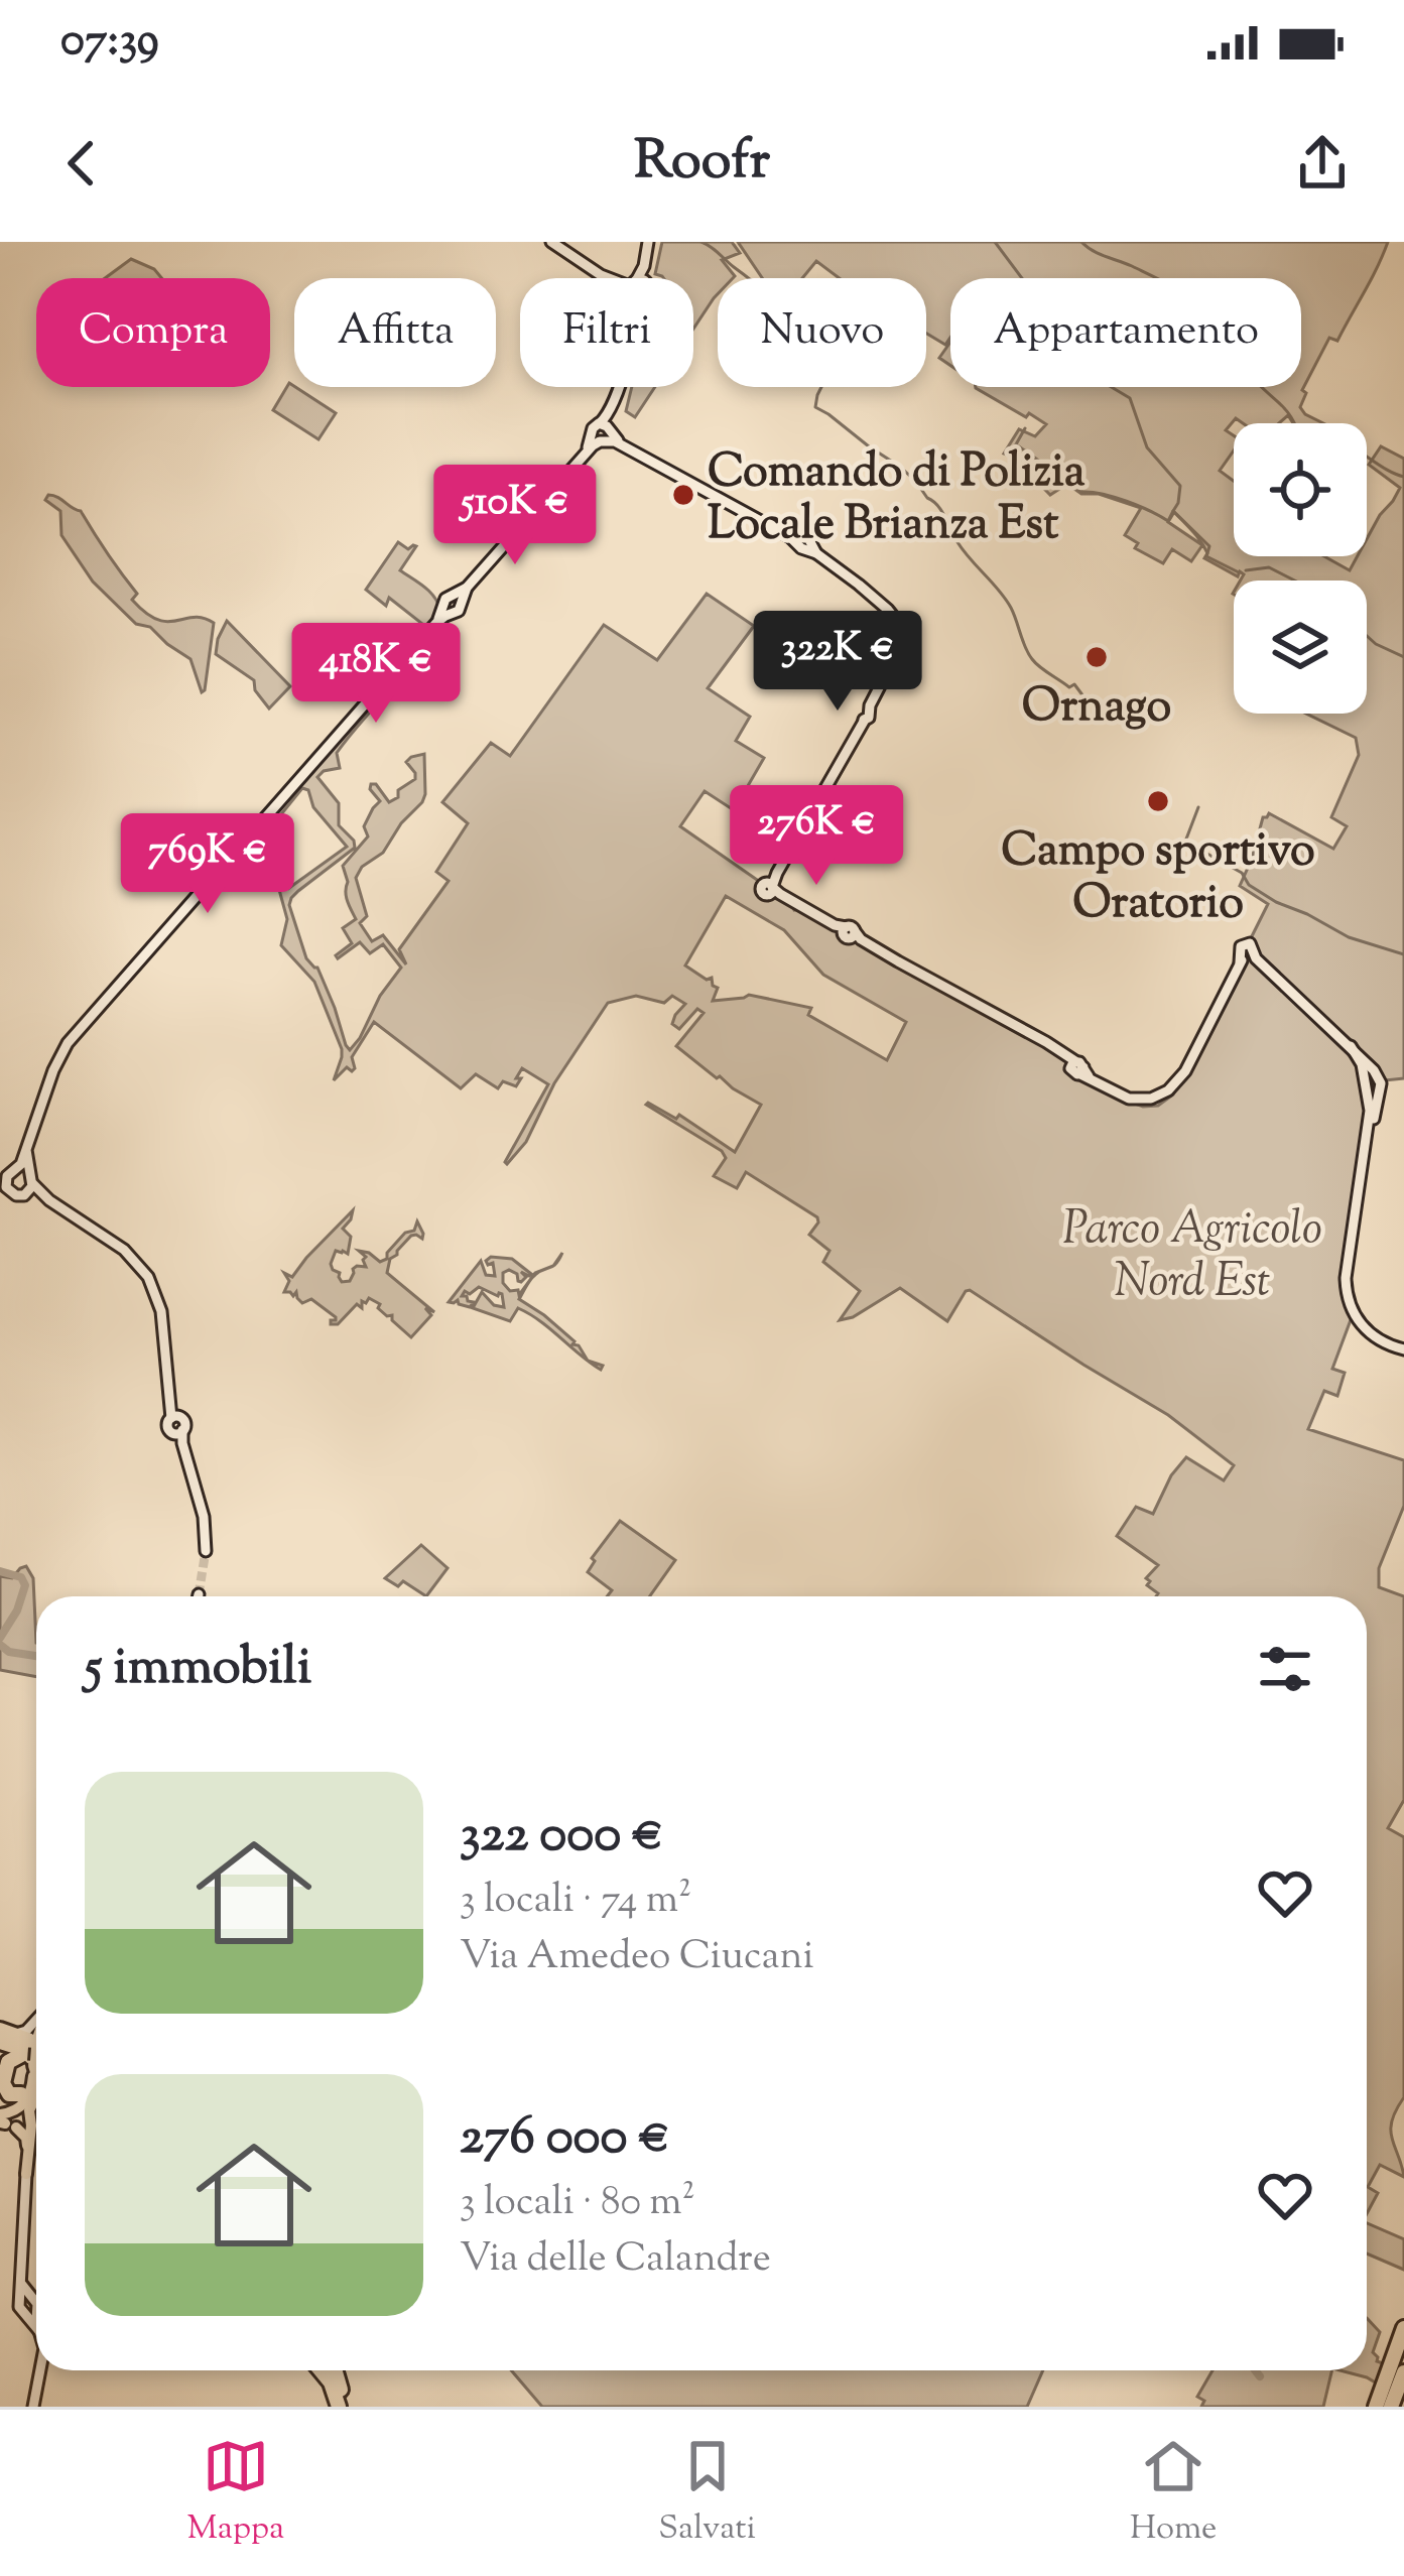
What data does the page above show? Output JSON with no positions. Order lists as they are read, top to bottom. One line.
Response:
{"parks":["Parco Agricolo Nord Est"],"places":["Comando di Polizia Locale Brianza Est","Ornago","Campo sportivo Oratorio"],"page":{"status":"07:39","header":"Roofr","chip":["Compra","Affitta","Filtri","Nuovo","Appartamento"],"price":["510K €","322K €","418K €","276K €","769K €"],"heading":"5 immobili","list":[{"name":"322 000 €","note":"3 locali · 74 m² · Via Amedeo Ciucani"},{"name":"276 000 €","note":"3 locali · 80 m² · Via delle Calandre"}],"tabs":["Mappa","Salvati","Home"]}}
